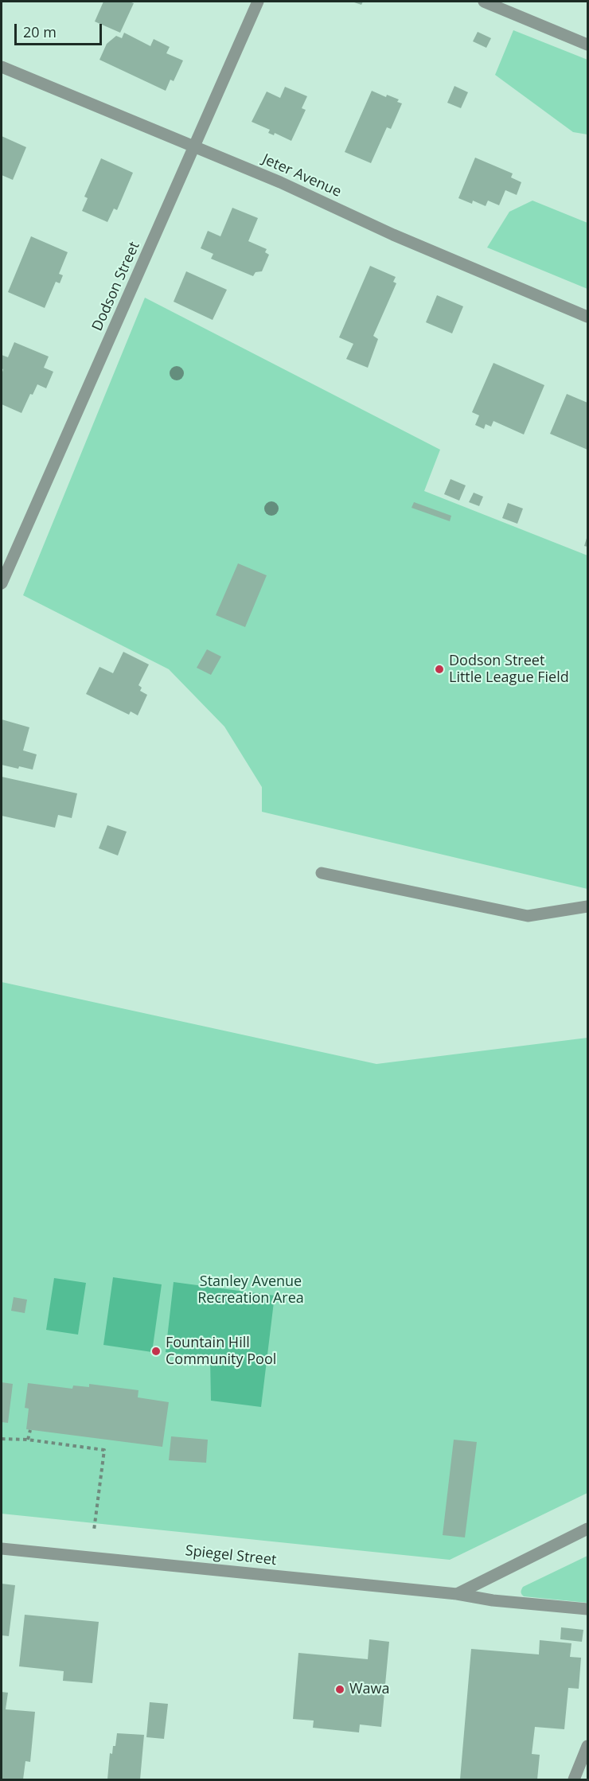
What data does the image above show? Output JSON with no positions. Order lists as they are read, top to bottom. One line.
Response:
{"streets":{"street":["Jeter Avenue","Dodson Street","Spiegel Street"]},"crossings":[["Jeter Avenue","Dodson Street"]],"parks":["Stanley Avenue Recreation Area"],"places":["Dodson Street Little League Field","Fountain Hill Community Pool","Wawa"],"scale_bar":"20 m"}
